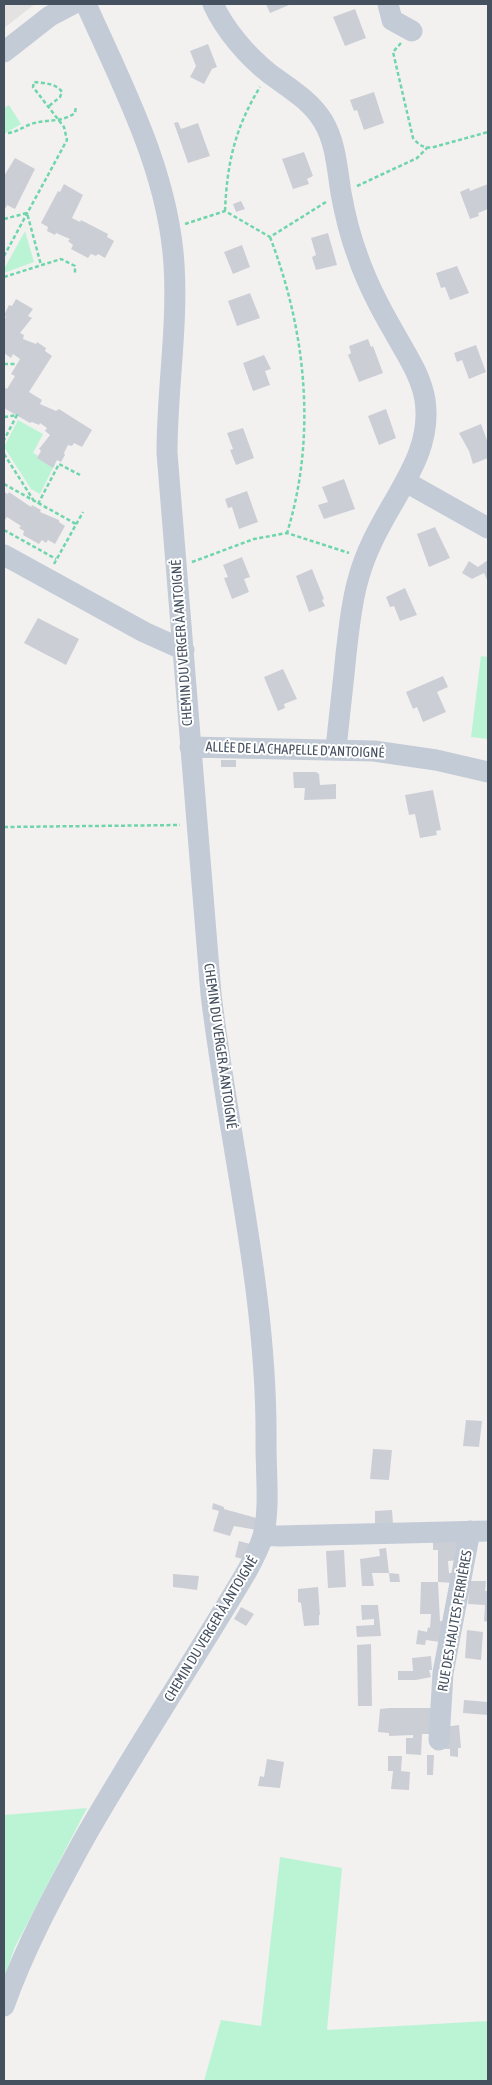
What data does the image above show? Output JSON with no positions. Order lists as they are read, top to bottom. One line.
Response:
{"streets":{"street":["CHEMIN DU VERGER À ANTOIGNÉ","ALLÉE DE LA CHAPELLE D'ANTOIGNÉ","RUE DES HAUTES PERRIÈRES"]},"crossings":[["CHEMIN DU VERGER À ANTOIGNÉ","ALLÉE DE LA CHAPELLE D'ANTOIGNÉ"],["CHEMIN DU VERGER À ANTOIGNÉ","RUE DES HAUTES PERRIÈRES"]]}
